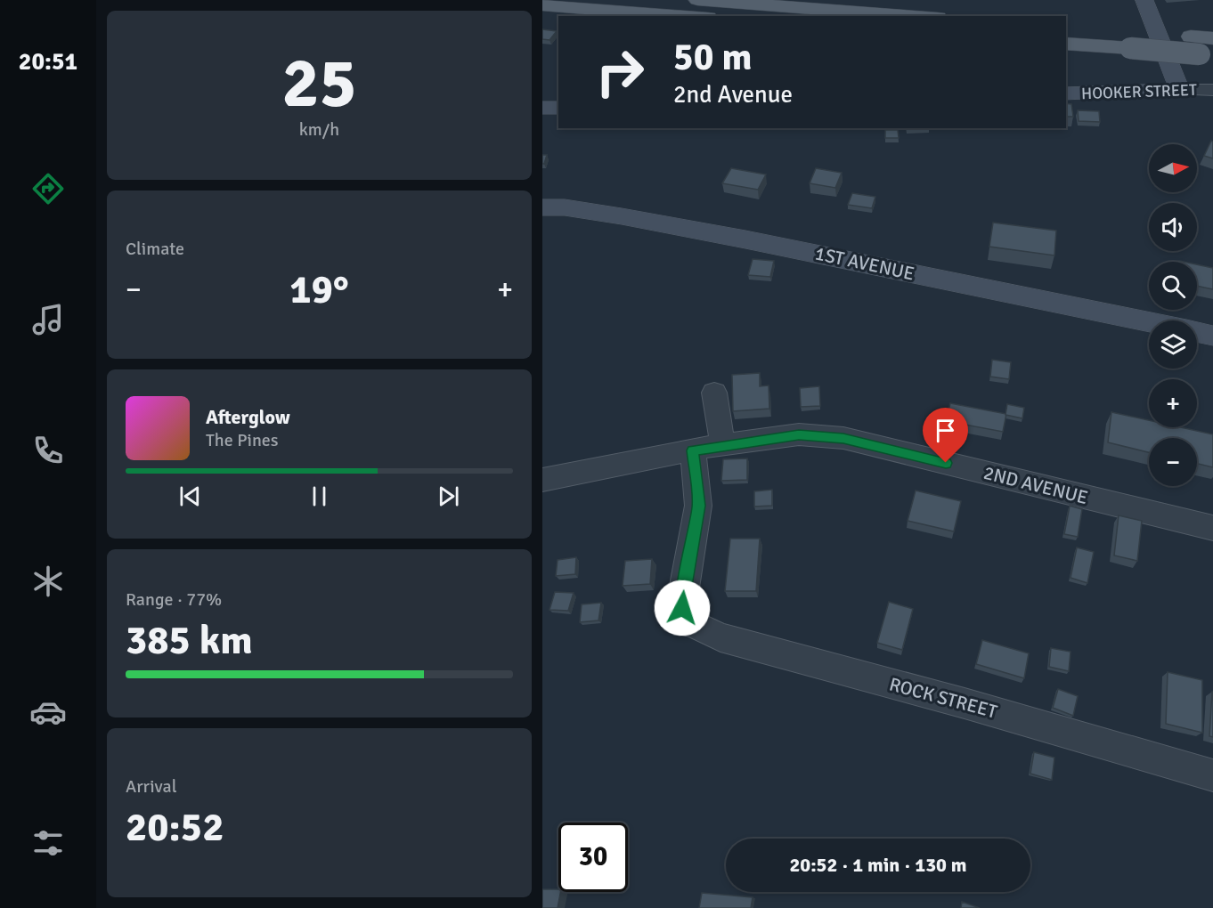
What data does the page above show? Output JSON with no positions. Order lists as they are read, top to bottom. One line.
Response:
{"streets":{"street":["HOOKER STREET","1ST AVENUE","2ND AVENUE","ROCK STREET"]},"crossings":[["2ND AVENUE","ROCK STREET"]],"north":"right","page":{"tabs":"20:51","tile":[["25","km/h"],"Climate",["Range · 77%","385 km"],["Arrival","20:52"]],"turn":["50 m","2nd Avenue"],"map_buttons":["+","−"],"heat":["−","19°","+"],"song":["Afterglow","The Pines"],"limit":"30","trip":"20:52 · 1 min · 130 m"}}
